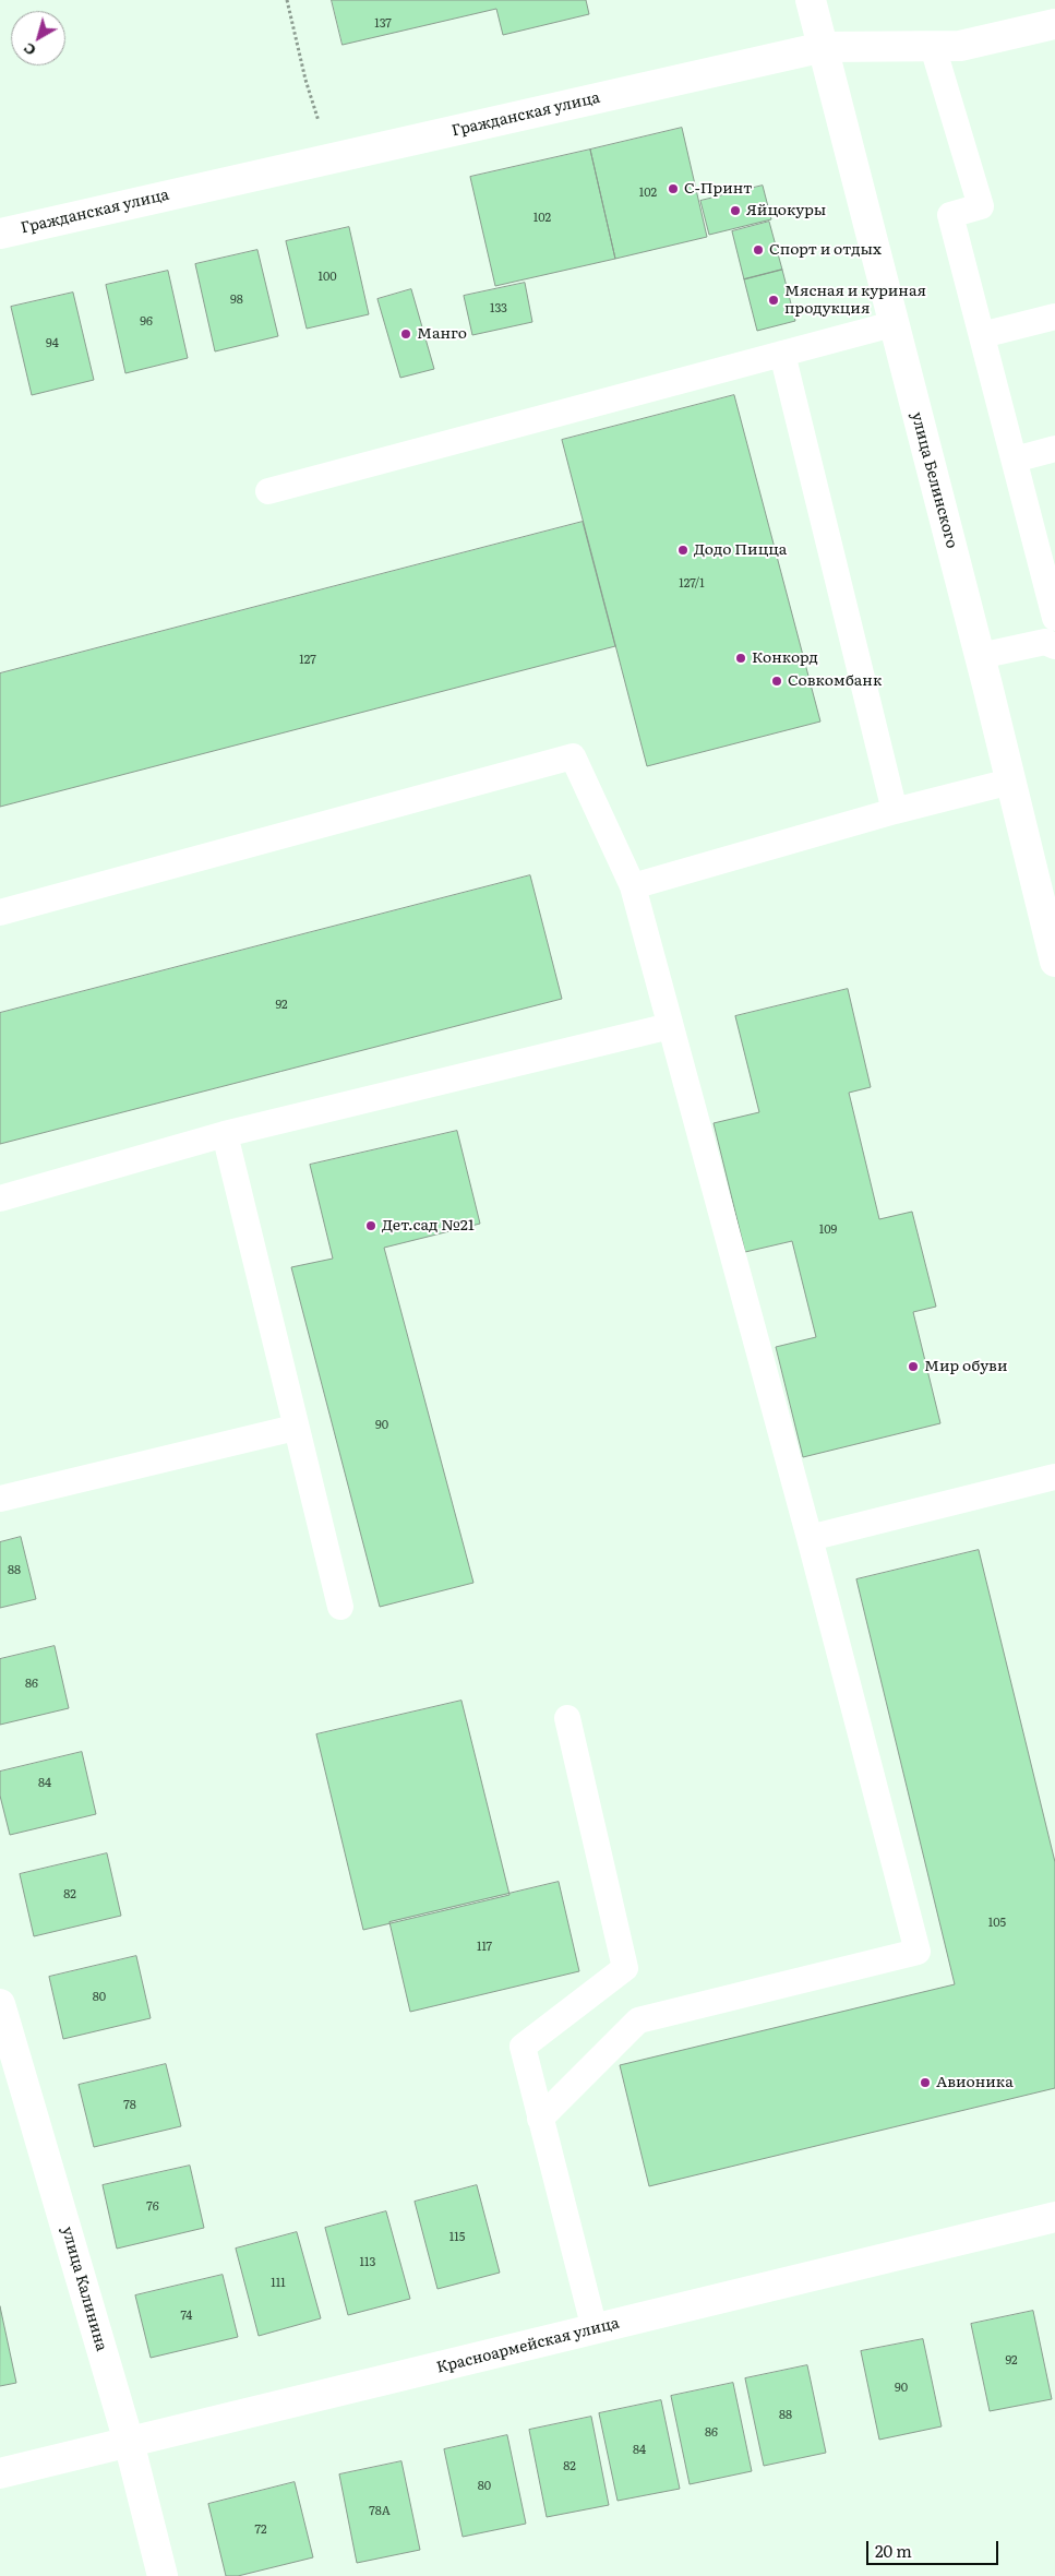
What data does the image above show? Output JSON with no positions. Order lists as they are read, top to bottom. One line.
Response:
{"streets":{"street":["Гражданская улица","улица Белинского","улица Калинина","Красноармейская улица"]},"crossings":[["Гражданская улица","улица Белинского"],["улица Калинина","Красноармейская улица"]],"places":["С-Принт","Яйцокуры","Спорт и отдых","Мясная и куриная продукция","Манго","Додо Пицца","Конкорд","Совкомбанк","Дет.сад №21","Мир обуви","Авионика"],"house_numbers":["137","102","102","100","98","133","96","94","127/1","127","92","109","90","88","86","84","82","105","117","80","78","76","115","113","111","74","92","90","88","86","84","82","80","78А","72"],"scale_bar":"20 m","north":"bottom left"}
